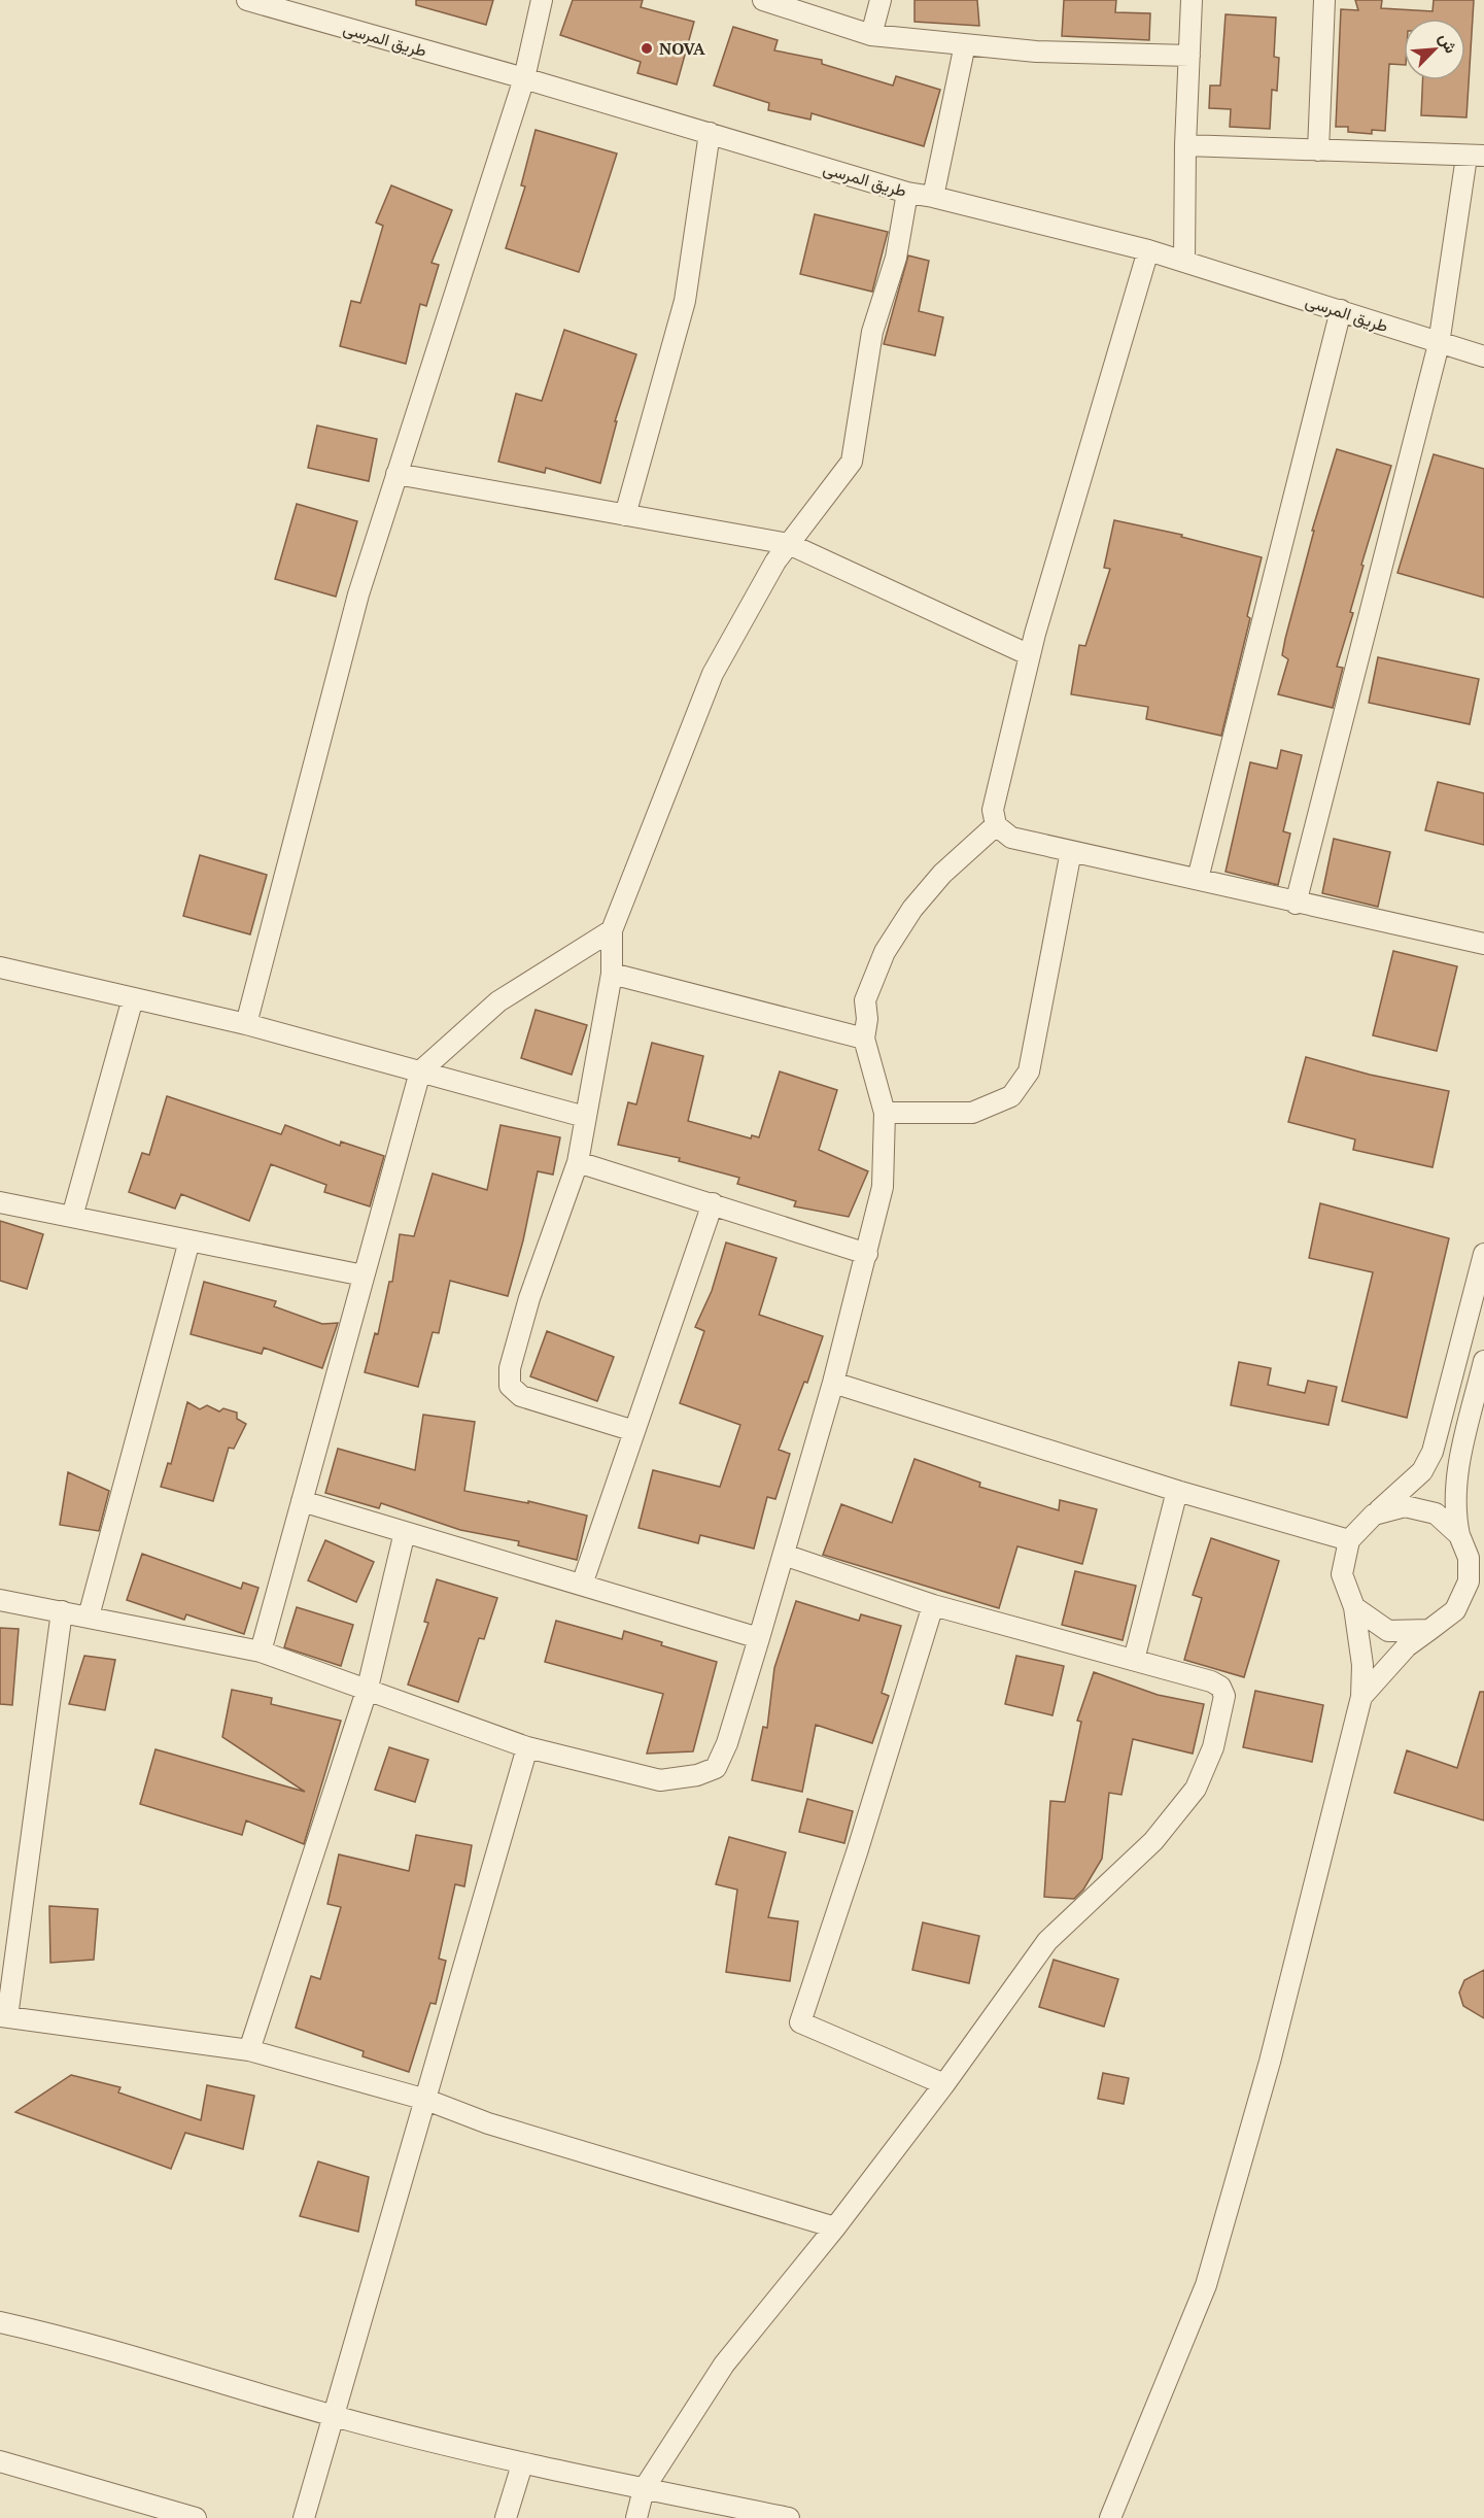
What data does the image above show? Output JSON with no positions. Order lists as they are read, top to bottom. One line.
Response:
{"streets":{"street":["طريق المرسى"]},"places":["NOVA"],"north":"top right"}
